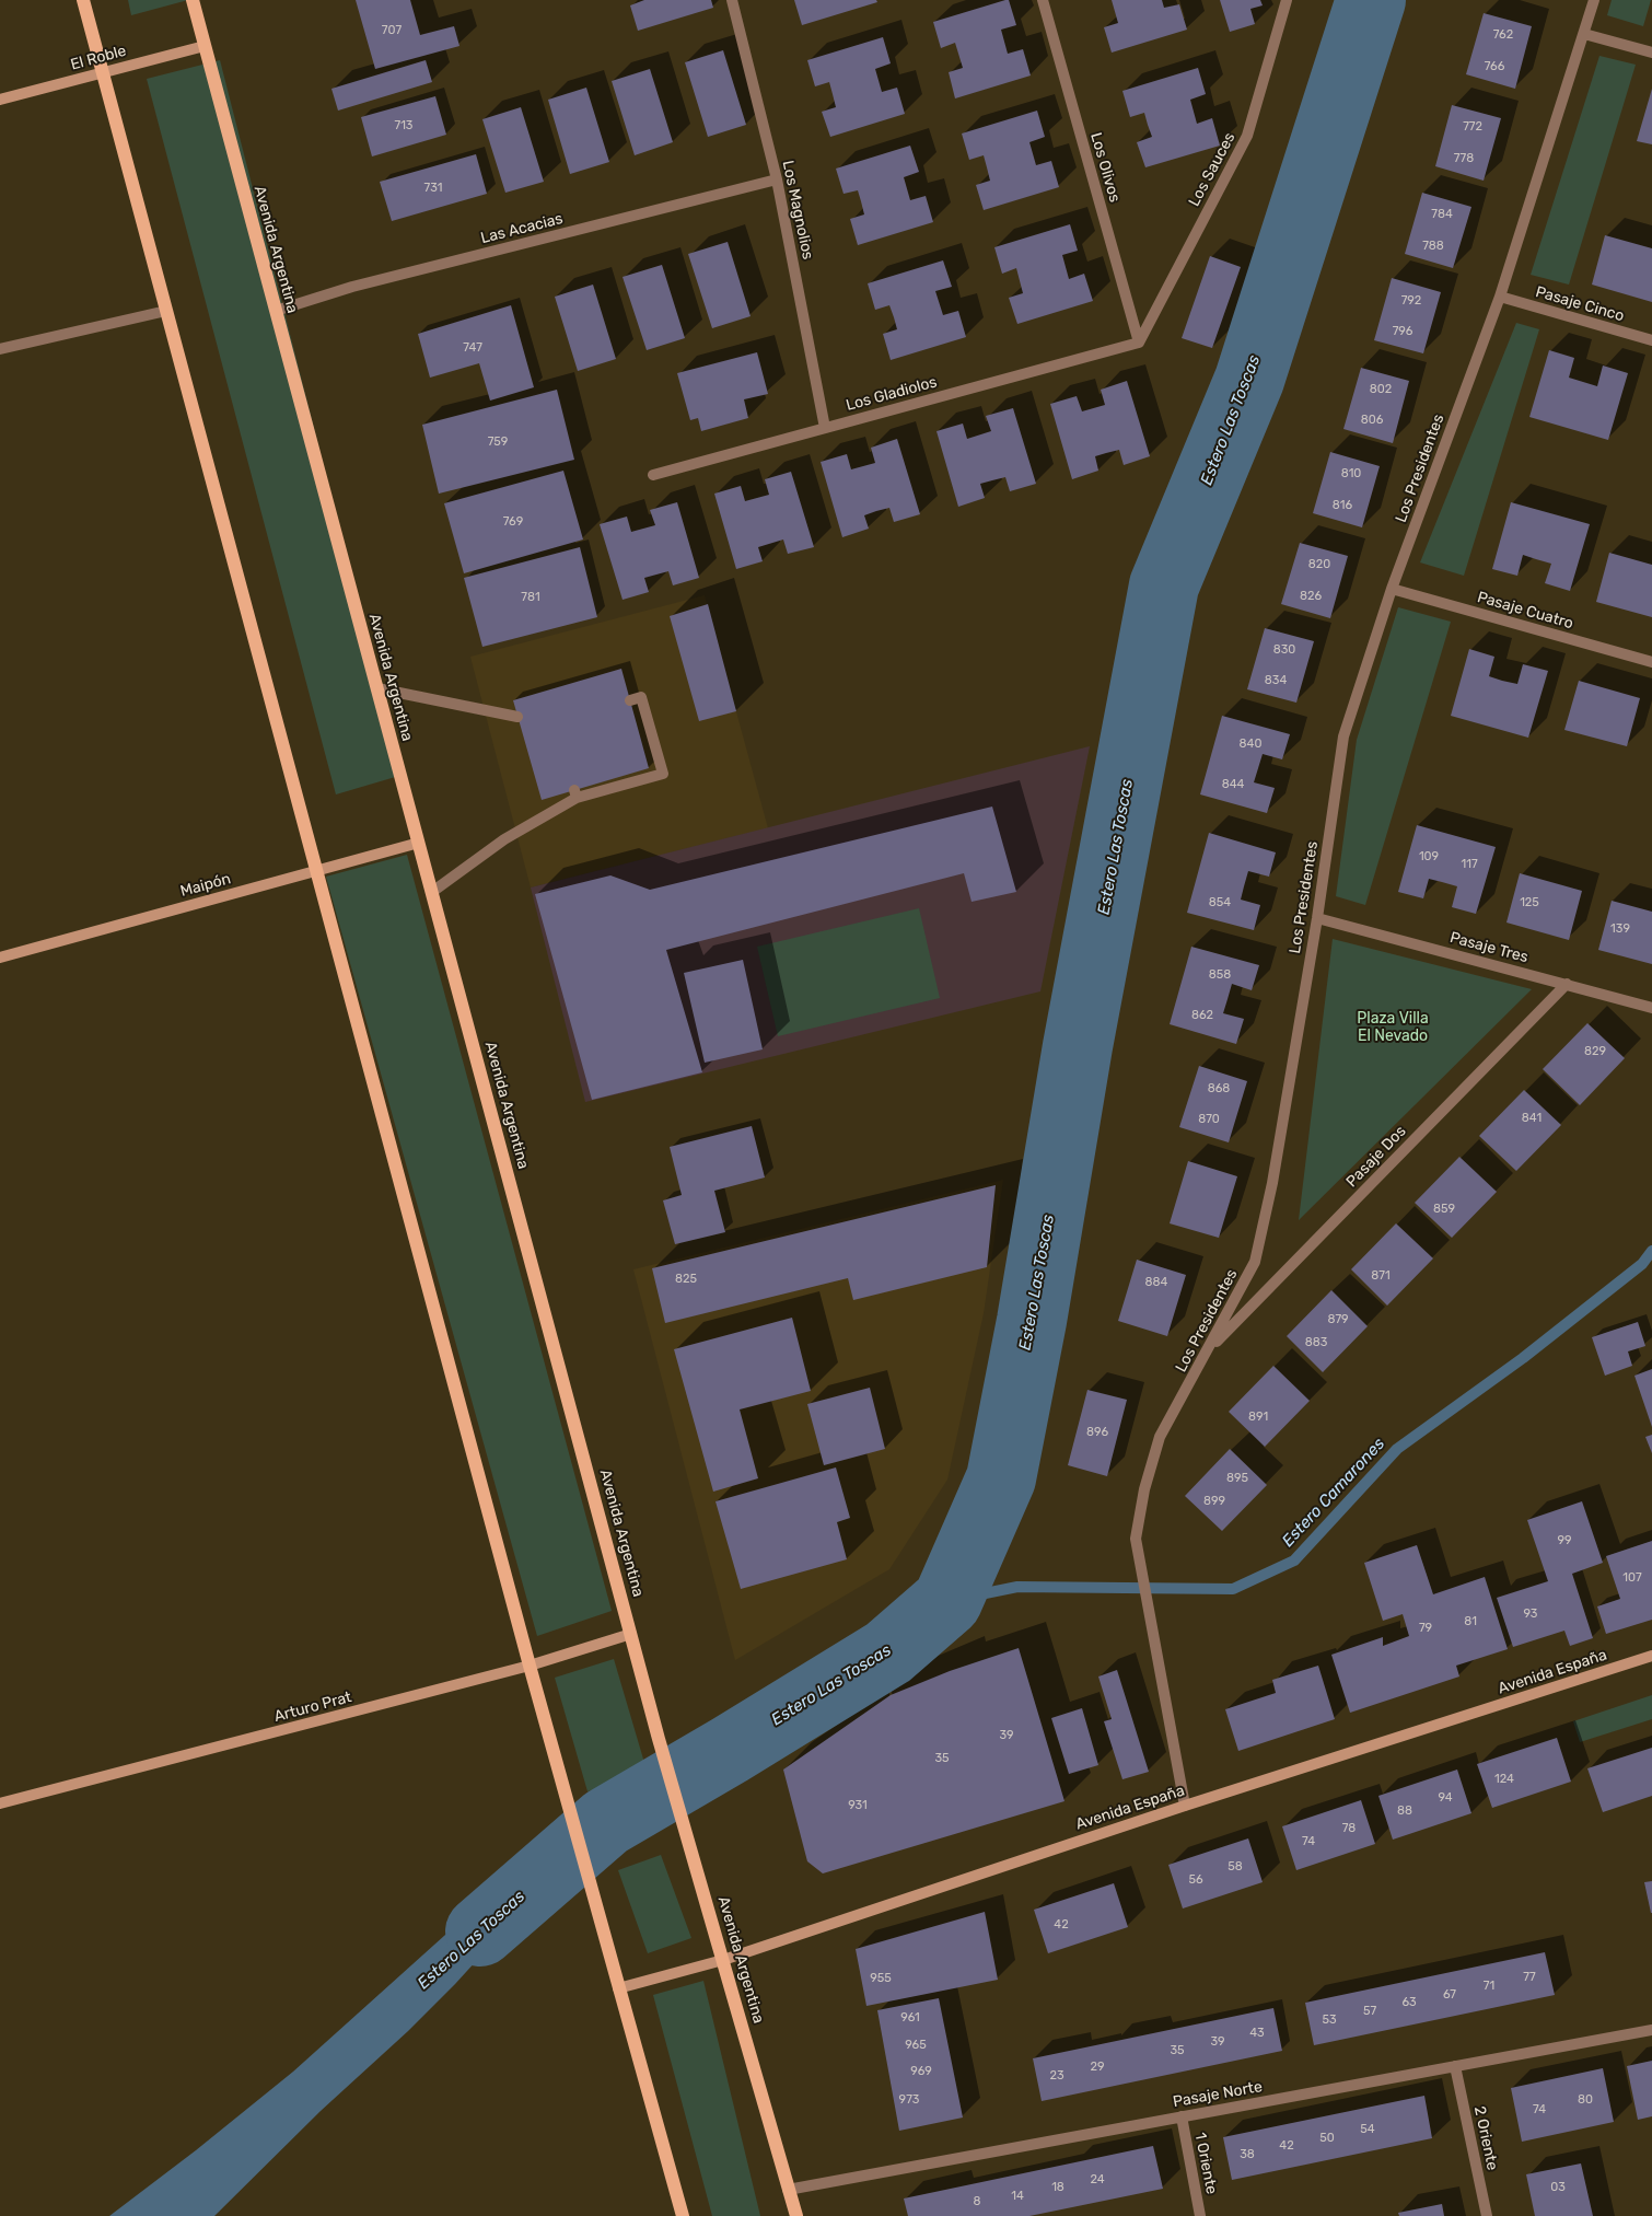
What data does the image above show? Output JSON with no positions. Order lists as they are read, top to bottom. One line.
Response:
{"streets":{"main road":["Avenida Argentina"],"street":["El Roble","Los Olivos","Los Sauces","Los Magnolios","Las Acacias","Pasaje Cinco","Los Gladiolos","Los Presidentes","Pasaje Cuatro","Maipón","Pasaje Tres","Pasaje Dos","Avenida España","Arturo Prat","Pasaje Norte","2 Oriente","1 Oriente"]},"crossings":[["El Roble","Avenida Argentina"],["Los Olivos","Los Sauces"],["Los Olivos","Los Gladiolos"],["Los Sauces","Los Gladiolos"],["Los Magnolios","Las Acacias"],["Los Magnolios","Los Gladiolos"],["Las Acacias","Avenida Argentina"],["Avenida Argentina","Maipón"],["Avenida Argentina","Avenida España"],["Avenida Argentina","Arturo Prat"],["Avenida Argentina","Pasaje Norte"],["Pasaje Cinco","Los Presidentes"],["Los Presidentes","Pasaje Cuatro"],["Los Presidentes","Pasaje Tres"],["Los Presidentes","Pasaje Dos"],["Los Presidentes","Avenida España"],["Pasaje Tres","Pasaje Dos"],["Pasaje Norte","2 Oriente"],["Pasaje Norte","1 Oriente"]],"water":["Estero Las Toscas","Estero Camarones"],"parks":["Plaza Villa El Nevado"],"house_numbers":["707","762","766","713","772","778","731","784","788","792","796","747","802","806","759","810","816","769","820","826","781","830","834","840","844","109","117","854","125","139","858","862","829","868","841","870","859","871","825","884","879","883","891","896","895","899","99","107","93","81","79","39","35","124","94","931","88","78","74","58","56","42","77","955","71","67","63","57","961","53","43","39","965","35","29","969","23","973","80","74","54","50","42","38","24","18","03","14","8"]}
